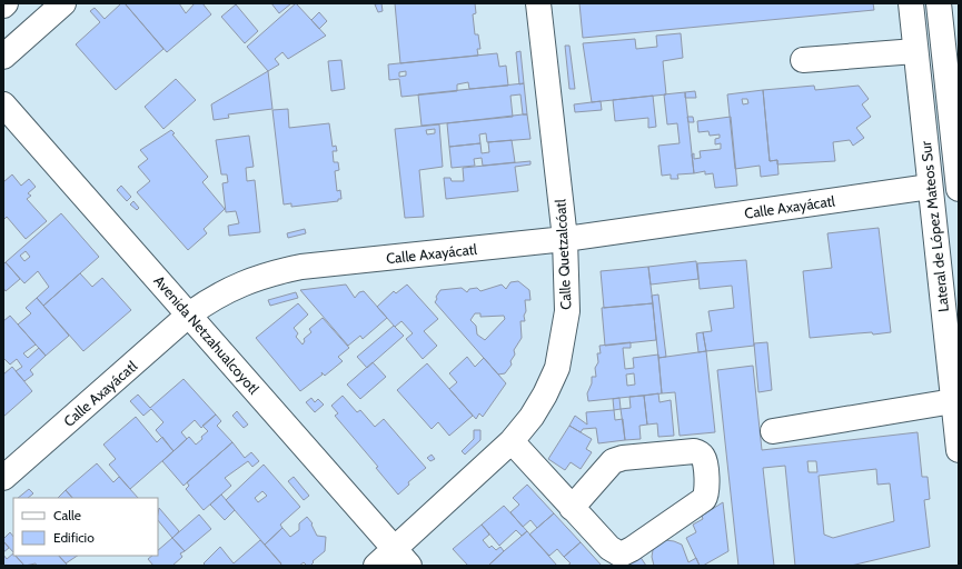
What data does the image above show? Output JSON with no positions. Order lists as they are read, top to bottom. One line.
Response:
{"streets":{"street":["Calle Axayácatl","Lateral de López Mateos Sur","Calle Quetzalcóatl","Avenida Netzahualcoyotl"]},"crossings":[["Calle Axayácatl","Lateral de López Mateos Sur"],["Calle Axayácatl","Calle Quetzalcóatl"],["Calle Axayácatl","Avenida Netzahualcoyotl"],["Calle Quetzalcóatl","Avenida Netzahualcoyotl"]],"legend":["Calle","Edificio"]}
